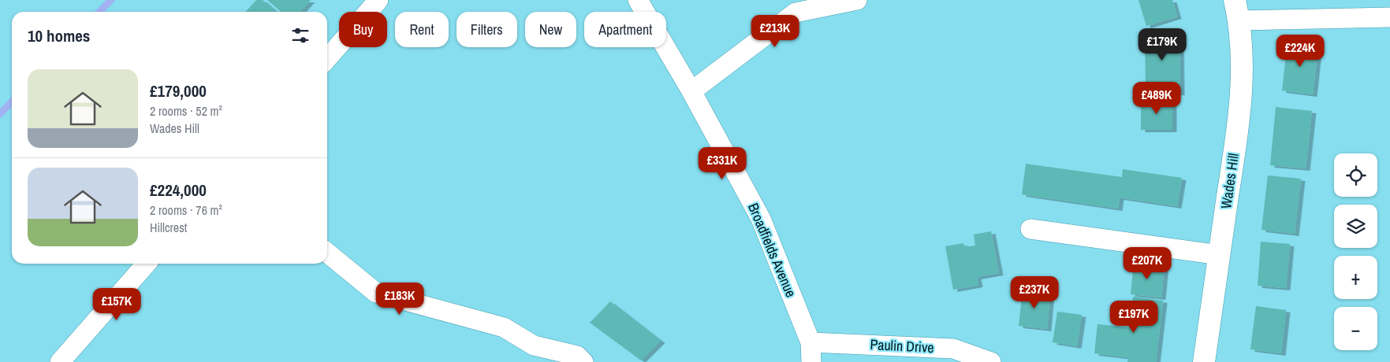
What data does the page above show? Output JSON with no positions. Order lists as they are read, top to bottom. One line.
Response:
{"streets":{"street":["Wades Hill","Broadfields Avenue","Paulin Drive"]},"crossings":[["Broadfields Avenue","Paulin Drive"]],"page":{"chip":["Buy","Rent","Filters","New","Apartment"],"heading":"10 homes","price":["£213K","£179K","£224K","£489K","£331K","£207K","£237K","£183K","£157K","£197K"],"list":[{"name":"£179,000","note":"2 rooms · 52 m² · Wades Hill"},{"name":"£224,000","note":"2 rooms · 76 m² · Hillcrest"}],"map_buttons":["+","−"]}}
